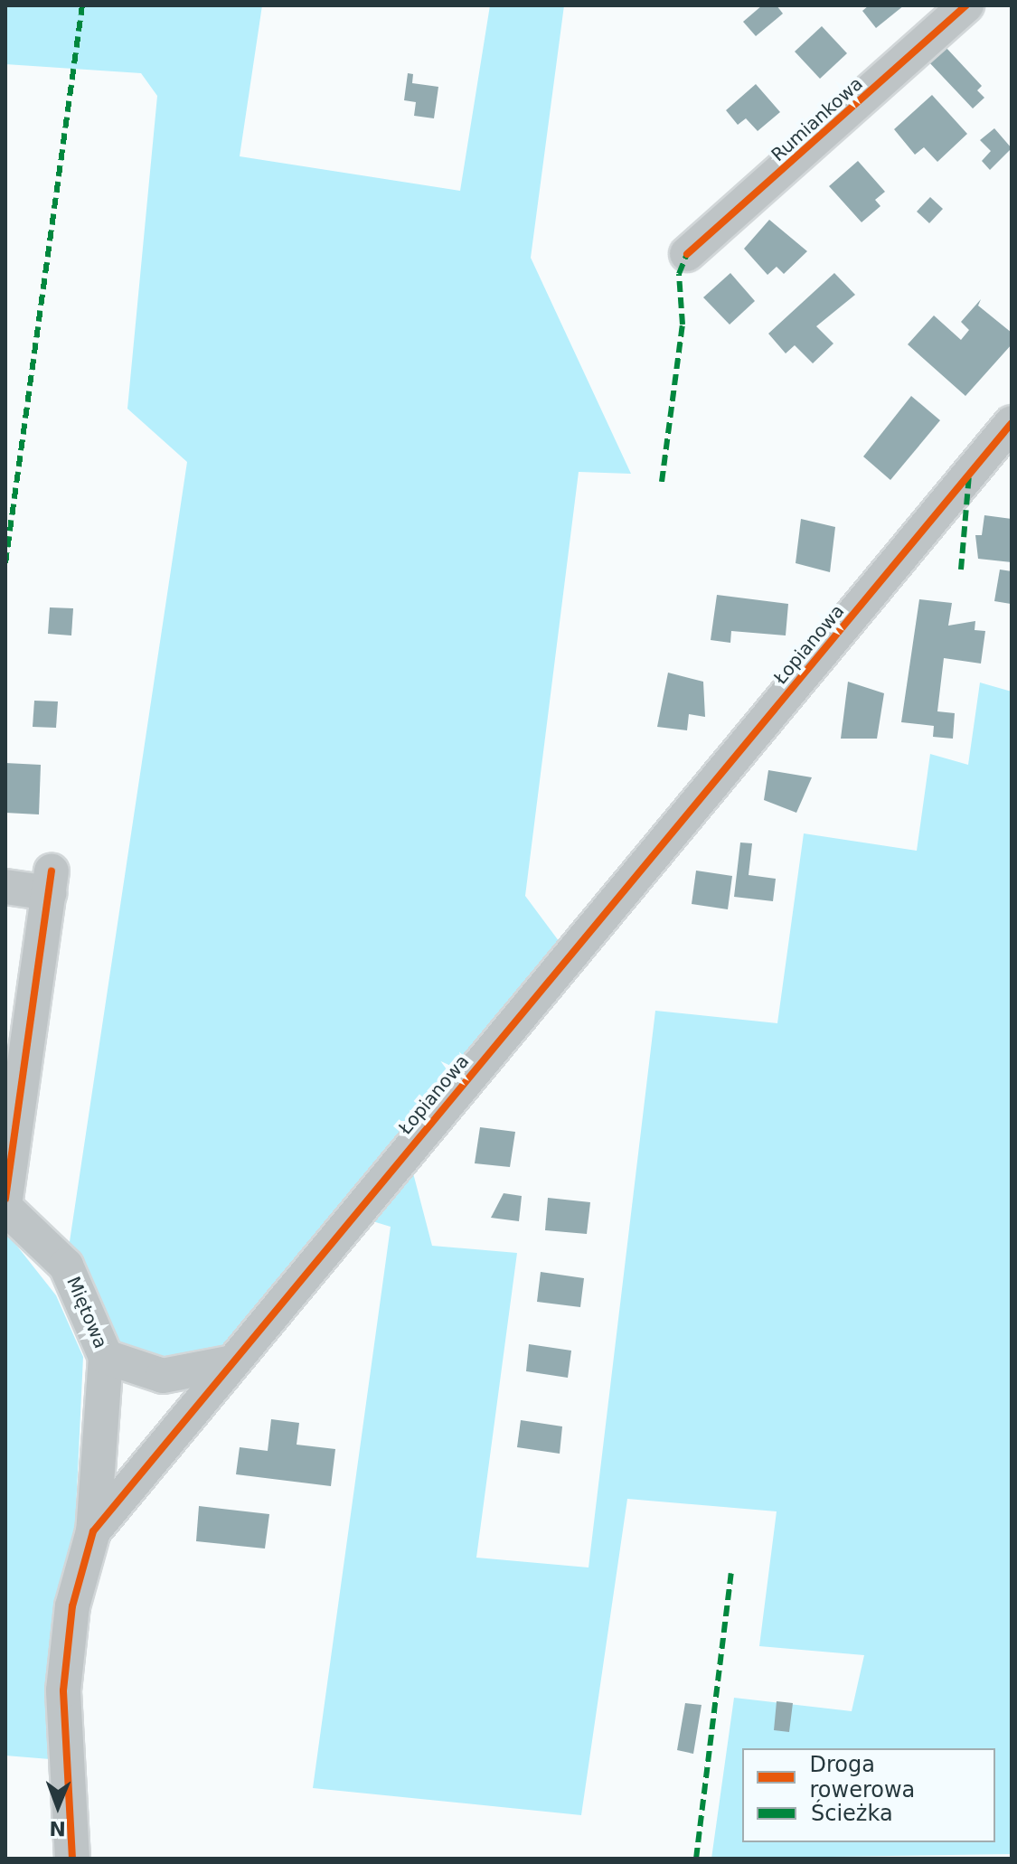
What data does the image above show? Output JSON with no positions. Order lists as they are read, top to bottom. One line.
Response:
{"streets":{"street":["Rumiankowa","Łopianowa","Miętowa"]},"crossings":[["Łopianowa","Miętowa"]],"legend":["Droga rowerowa","Ścieżka"],"north":"bottom"}
